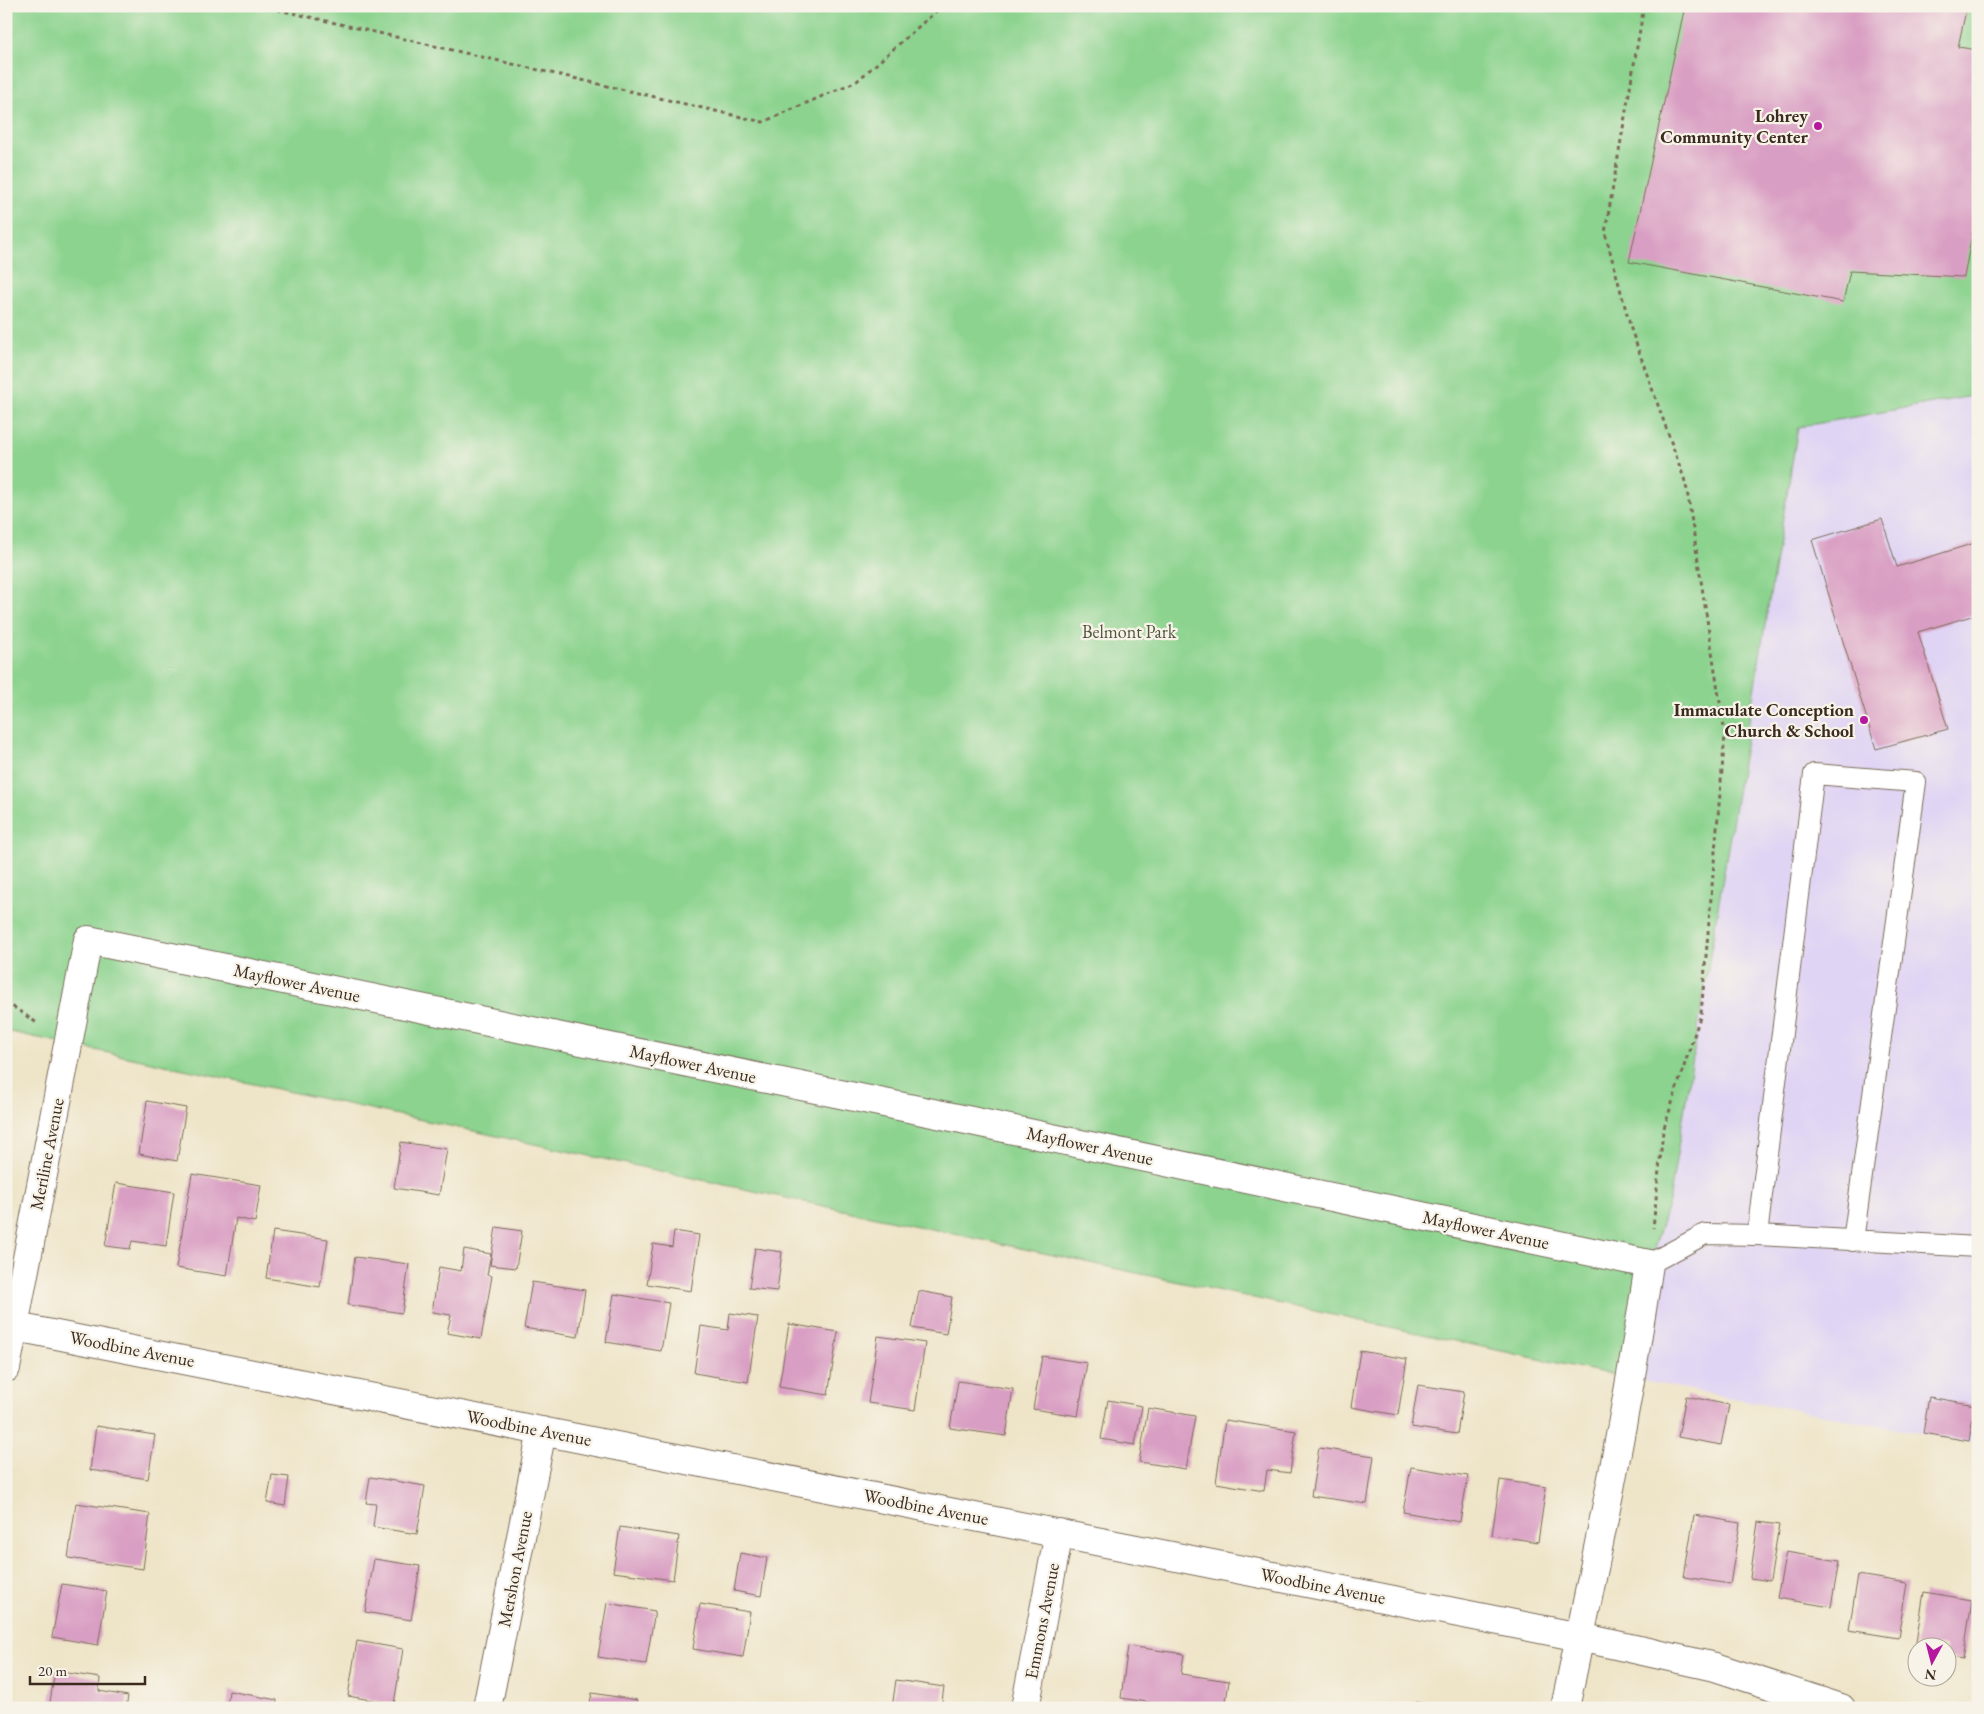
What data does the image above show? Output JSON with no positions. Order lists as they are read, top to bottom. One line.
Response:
{"streets":{"street":["Mayflower Avenue","Meriline Avenue","Woodbine Avenue","Mershon Avenue","Emmons Avenue"]},"crossings":[["Mayflower Avenue","Meriline Avenue"],["Meriline Avenue","Woodbine Avenue"],["Woodbine Avenue","Mershon Avenue"],["Woodbine Avenue","Emmons Avenue"]],"parks":["Belmont Park"],"places":["Lohrey Community Center","Immaculate Conception Church & School"],"scale_bar":"20 m","north":"bottom"}
